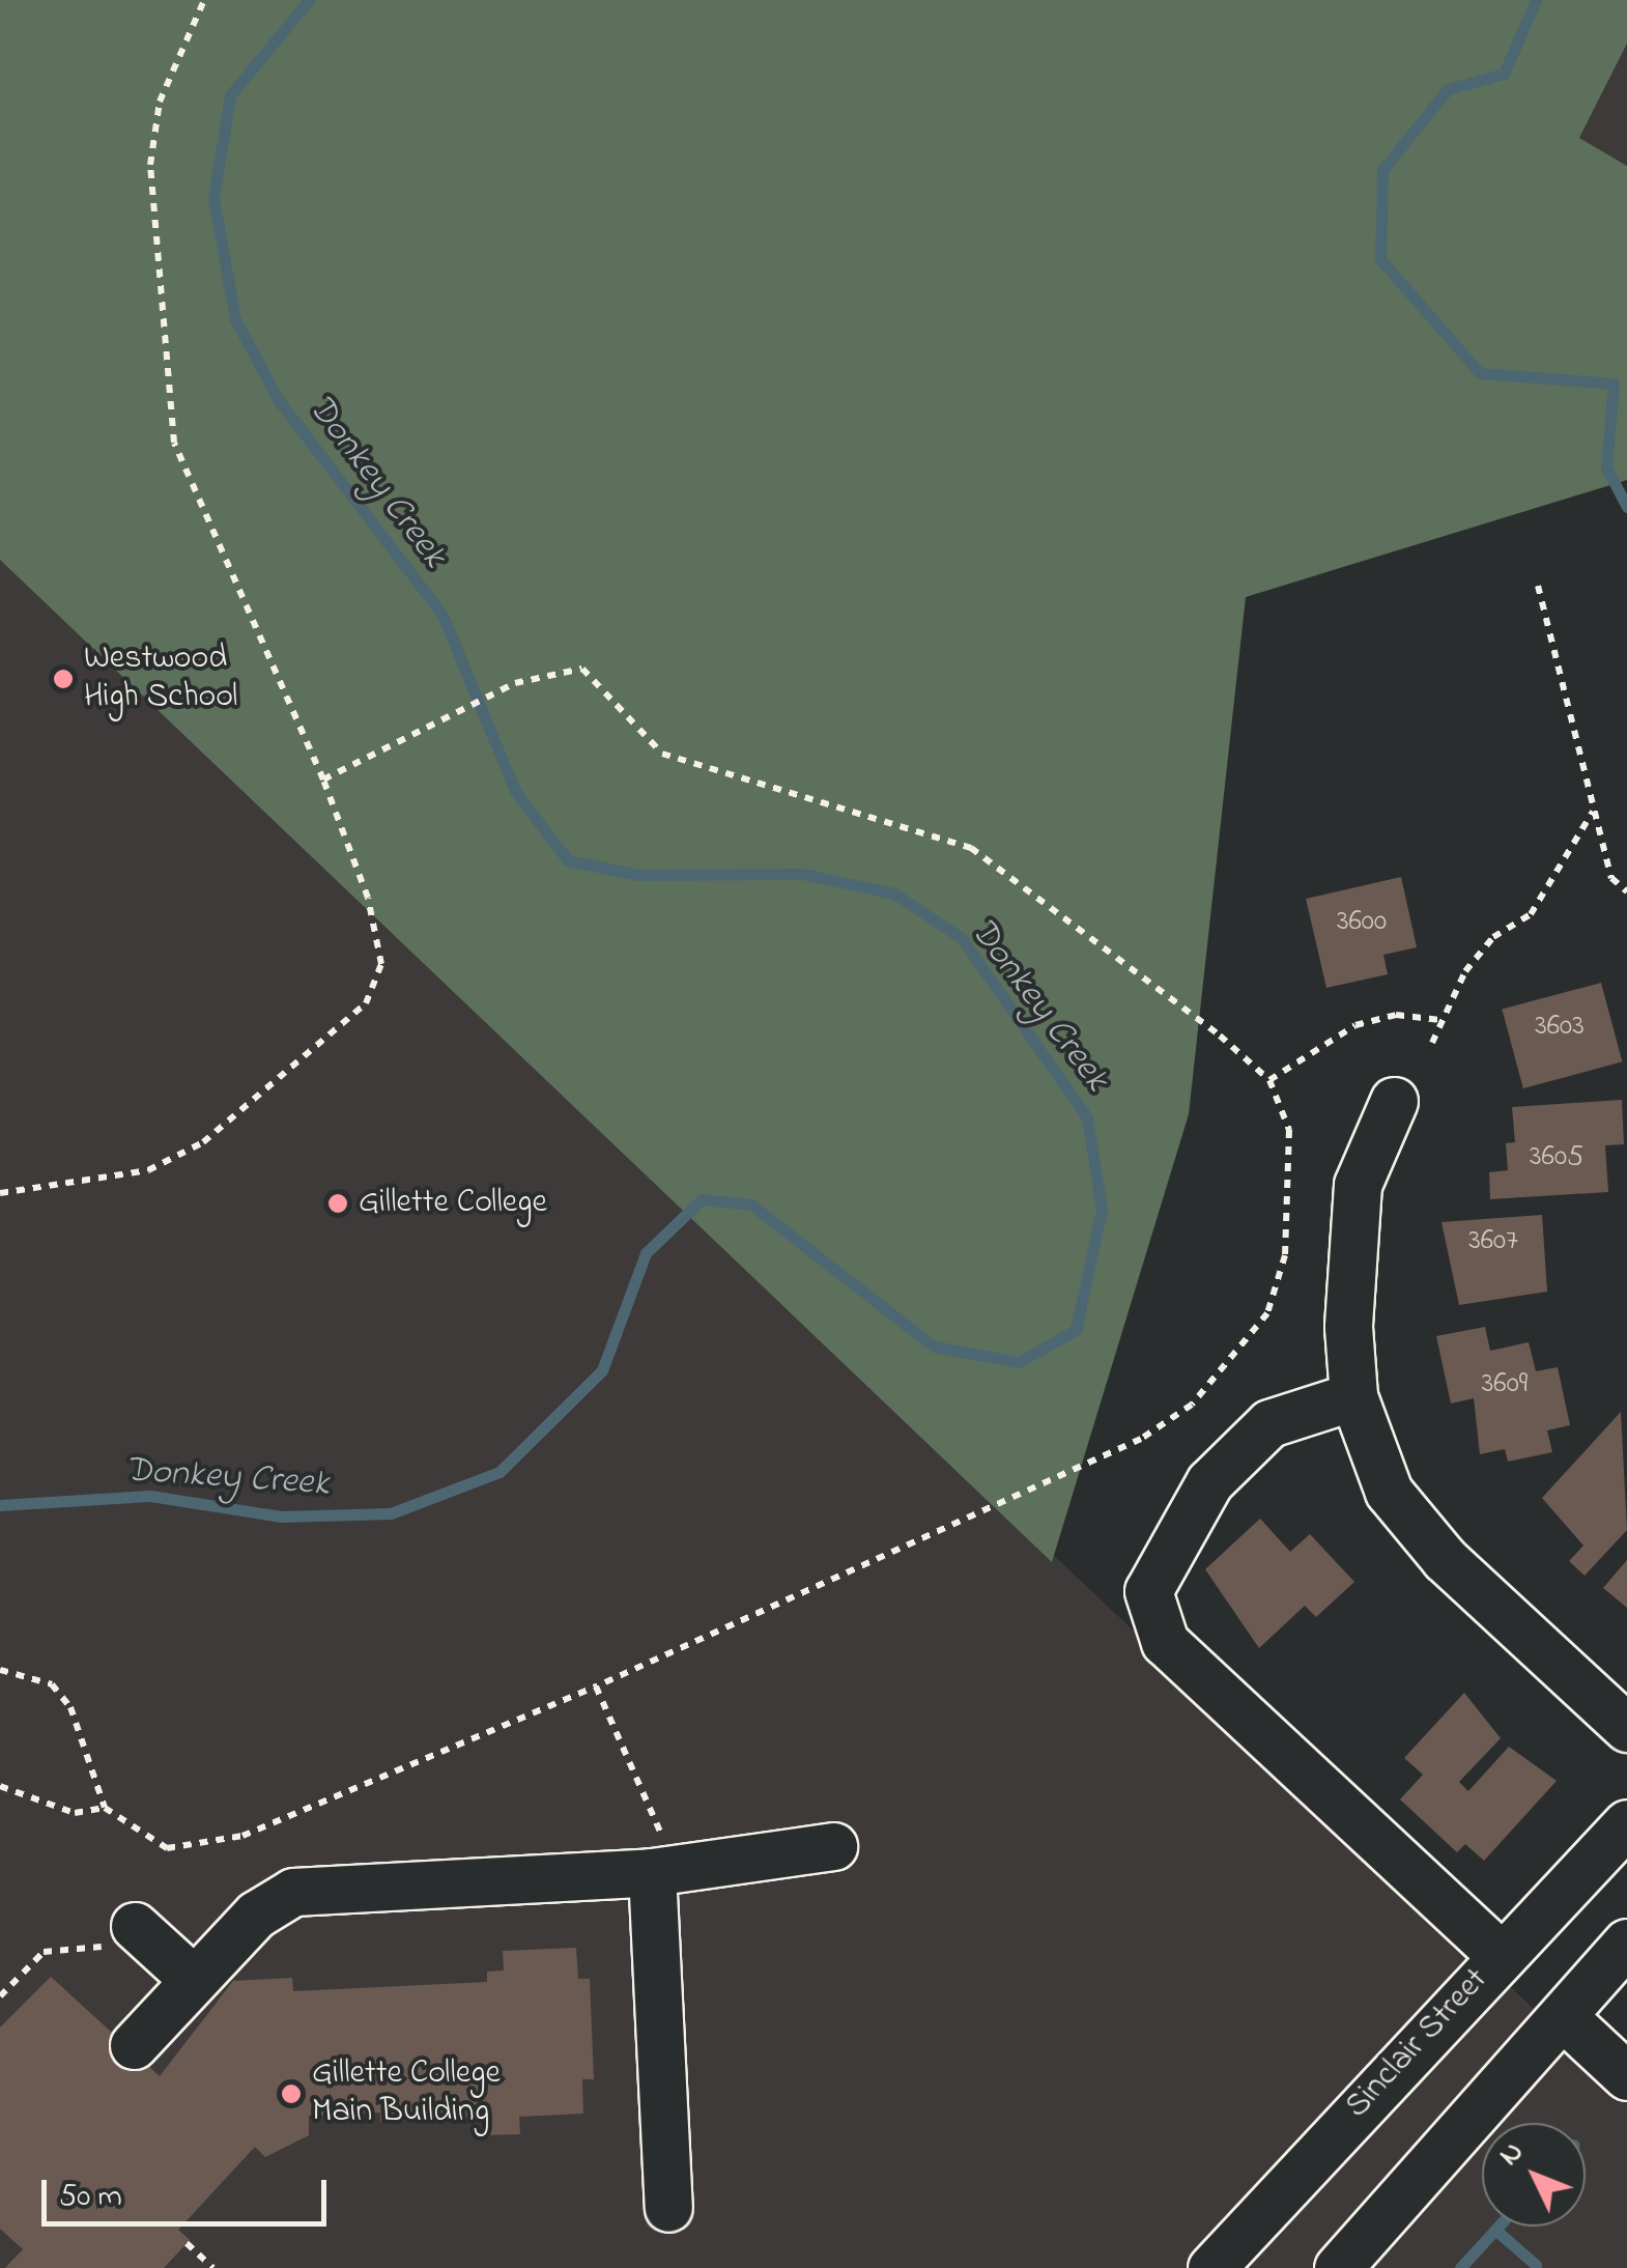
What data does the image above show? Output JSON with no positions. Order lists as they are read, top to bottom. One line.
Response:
{"streets":{"street":["Sinclair Street"]},"water":["Donkey Creek"],"places":["Westwood High School","Gillette College","Gillette College Main Building"],"house_numbers":["3600","3603","3605","3607","3609"],"scale_bar":"50 m","north":"top left"}
